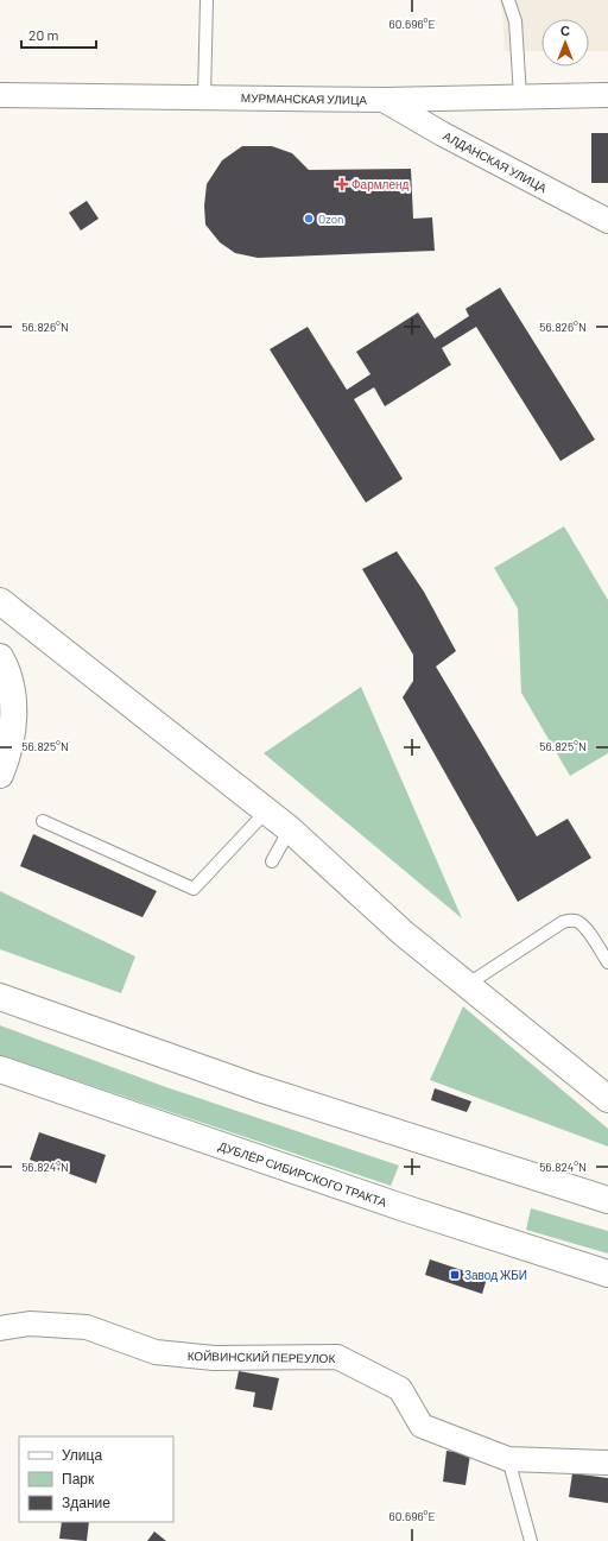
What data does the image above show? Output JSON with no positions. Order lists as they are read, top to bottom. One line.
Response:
{"streets":{"main road":["ДУБЛЁР СИБИРСКОГО ТРАКТА"],"street":["МУРМАНСКАЯ УЛИЦА","АЛДАНСКАЯ УЛИЦА","КОЙВИНСКИЙ ПЕРЕУЛОК"]},"crossings":[["МУРМАНСКАЯ УЛИЦА","АЛДАНСКАЯ УЛИЦА"]],"places":{"health":["Фармленд"],"other":["Ozon"],"transit":["Завод ЖБИ"]},"legend":["Улица","Парк","Здание"],"scale_bar":"20 m","north":"top","coordinates":["60.696°E","56.826°N","56.825°N","56.824°N"]}
